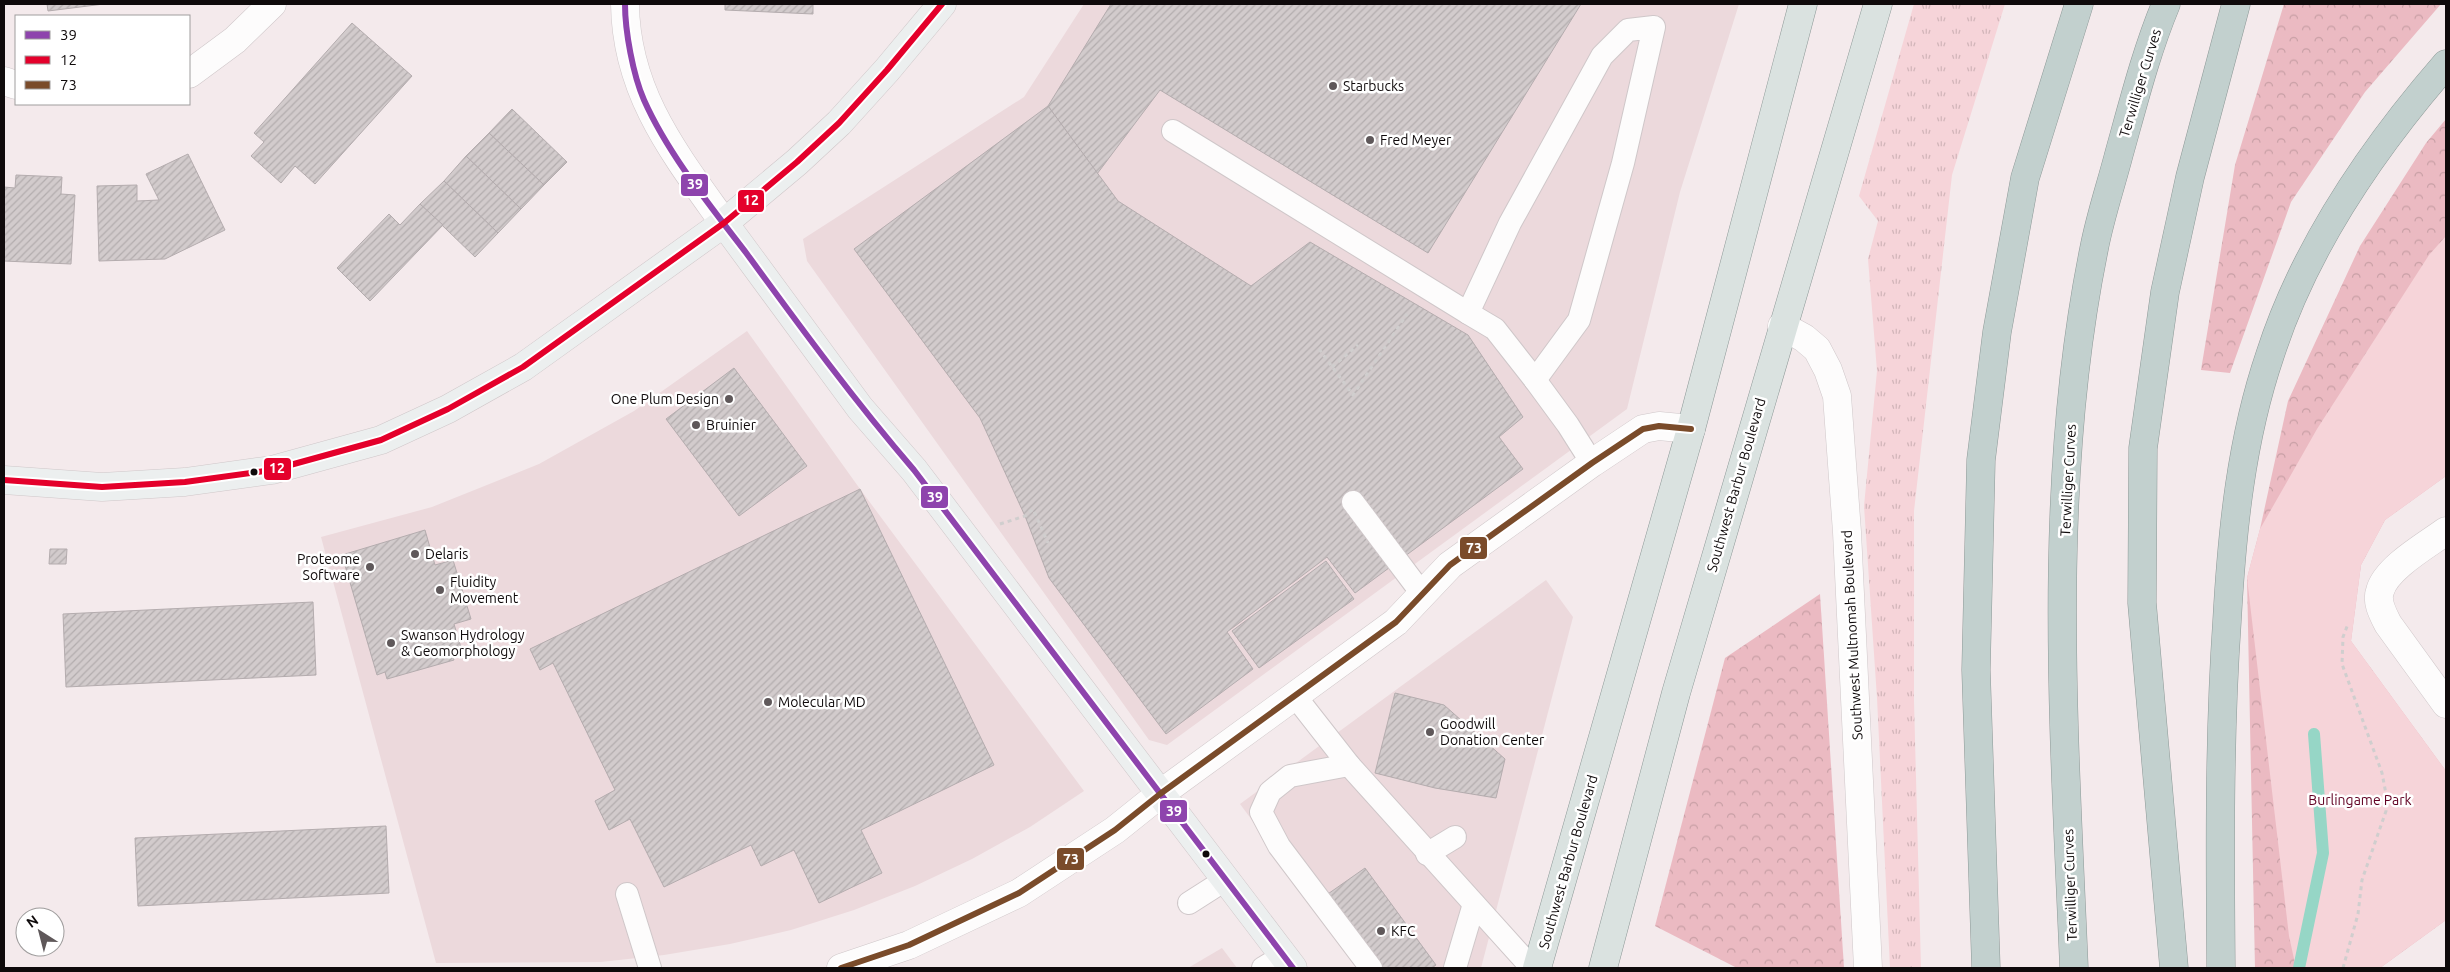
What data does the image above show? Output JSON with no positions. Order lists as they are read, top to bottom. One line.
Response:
{"streets":{"highway":["Terwilliger Curves"],"main road":["Southwest Barbur Boulevard"],"street":["Southwest Multnomah Boulevard"]},"crossings":[["Southwest Barbur Boulevard","Southwest Multnomah Boulevard"]],"parks":["Burlingame Park"],"places":["Starbucks","Fred Meyer","One Plum Design","Bruinier","Delaris","Proteome Software","Fluidity Movement","Swanson Hydrology & Geomorphology","Molecular MD","Goodwill Donation Center","KFC"],"lines":["transit line 39","transit line 12","transit line 73"],"legend":["39","12","73"],"north":"top left"}
